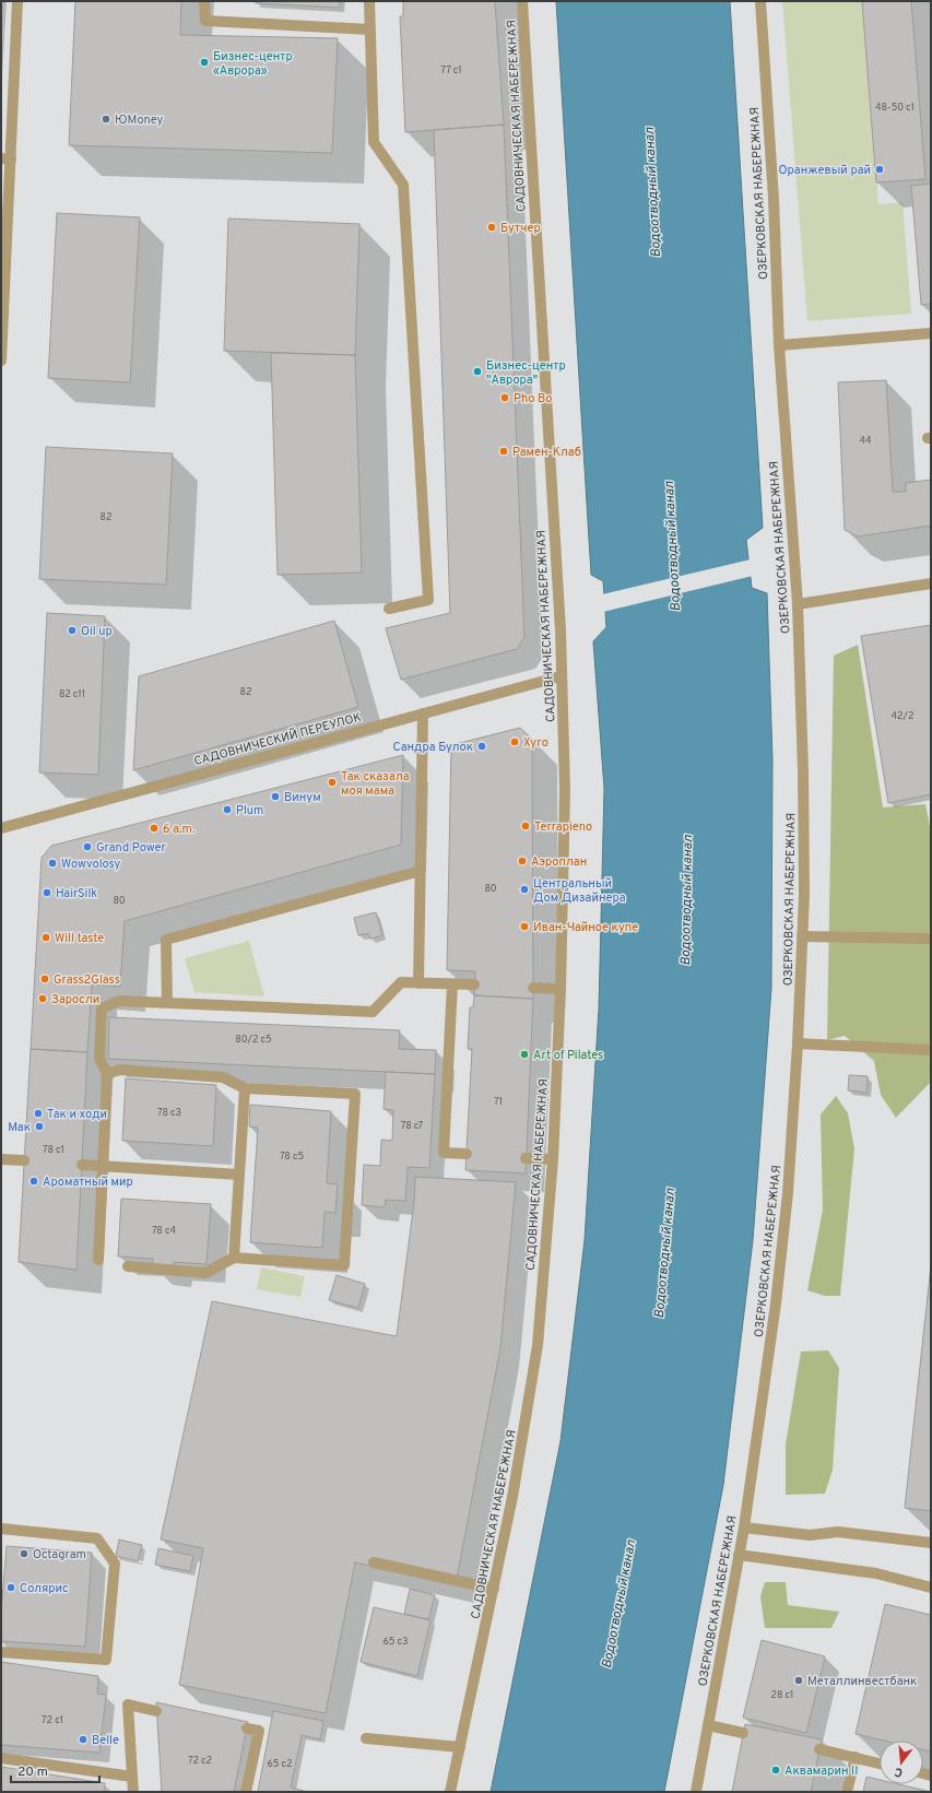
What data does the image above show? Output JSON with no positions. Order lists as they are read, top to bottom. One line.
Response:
{"streets":{"street":["САДОВНИЧЕСКАЯ НАБЕРЕЖНАЯ","ОЗЕРКОВСКАЯ НАБЕРЕЖНАЯ","САДОВНИЧЕСКИЙ ПЕРЕУЛОК"]},"crossings":[["САДОВНИЧЕСКАЯ НАБЕРЕЖНАЯ","САДОВНИЧЕСКИЙ ПЕРЕУЛОК"]],"water":["Водоотводный канал"],"places":["Бизнес-центр «Аврора»","ЮMoney","Оранжевый рай","Бутчер","Бизнес-центр \"Аврора\"","Pho Bo","Рамен-Клаб","Oil up","Хуго","Сандра Булок","Так сказала моя мама","Винум","Plum","Terrapieno","6 a.m.","Grand Power","Аэроплан","Wowvolosy","Центральный Дом Дизайнера","HairSilk","Иван-Чайное купе","Will taste","Grass2Glass","Заросли","Art of Pilates","Так и ходи","Мак","Ароматный мир","Octagram","Солярис","Металлинвестбанк","Belle","Аквамарин II"],"house_numbers":["77 с1","48-50 с1","44","82","82","82 с11","42/2","80","80","80/2 с5","71","78 с3","78 с7","78 с1","78 с5","78 с4","65 с3","28 с1","72 с1","72 с2","65 с2"],"scale_bar":"20 m","north":"bottom"}
